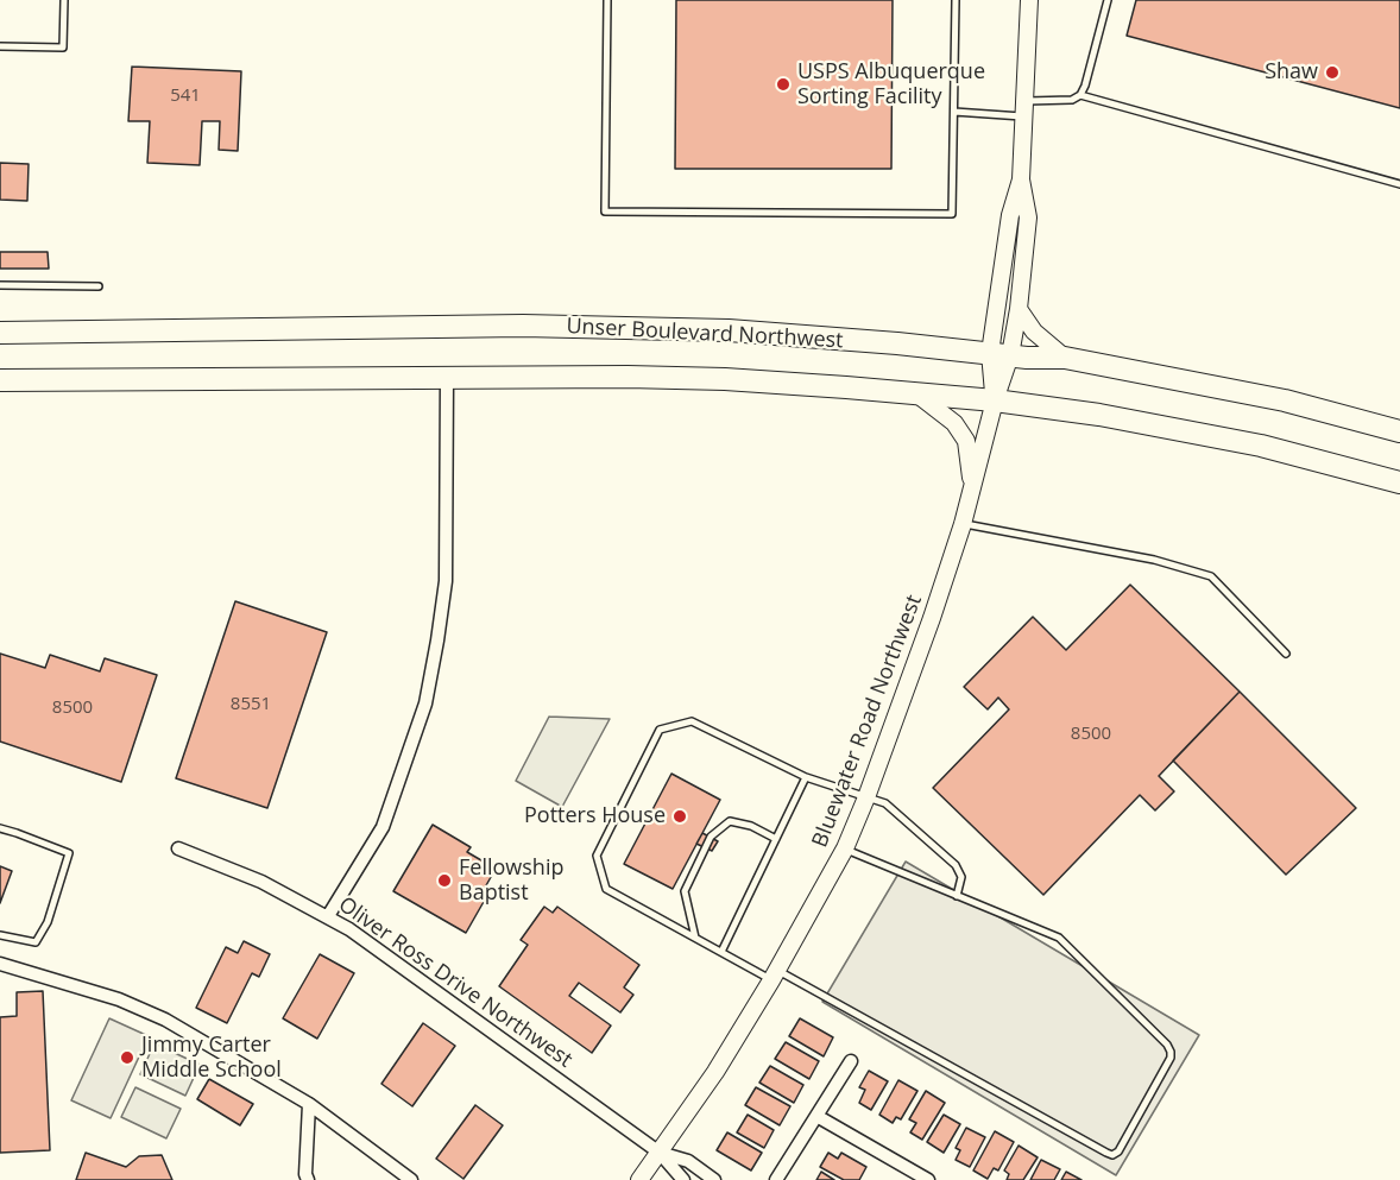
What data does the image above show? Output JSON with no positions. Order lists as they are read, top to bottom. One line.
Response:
{"streets":{"main road":["Unser Boulevard Northwest"],"street":["Bluewater Road Northwest","Oliver Ross Drive Northwest"]},"crossings":[["Unser Boulevard Northwest","Bluewater Road Northwest"],["Bluewater Road Northwest","Oliver Ross Drive Northwest"]],"places":["Shaw","USPS Albuquerque Sorting Facility","Potters House","Fellowship Baptist","Jimmy Carter Middle School"],"house_numbers":["541","8551","8500","8500"]}
